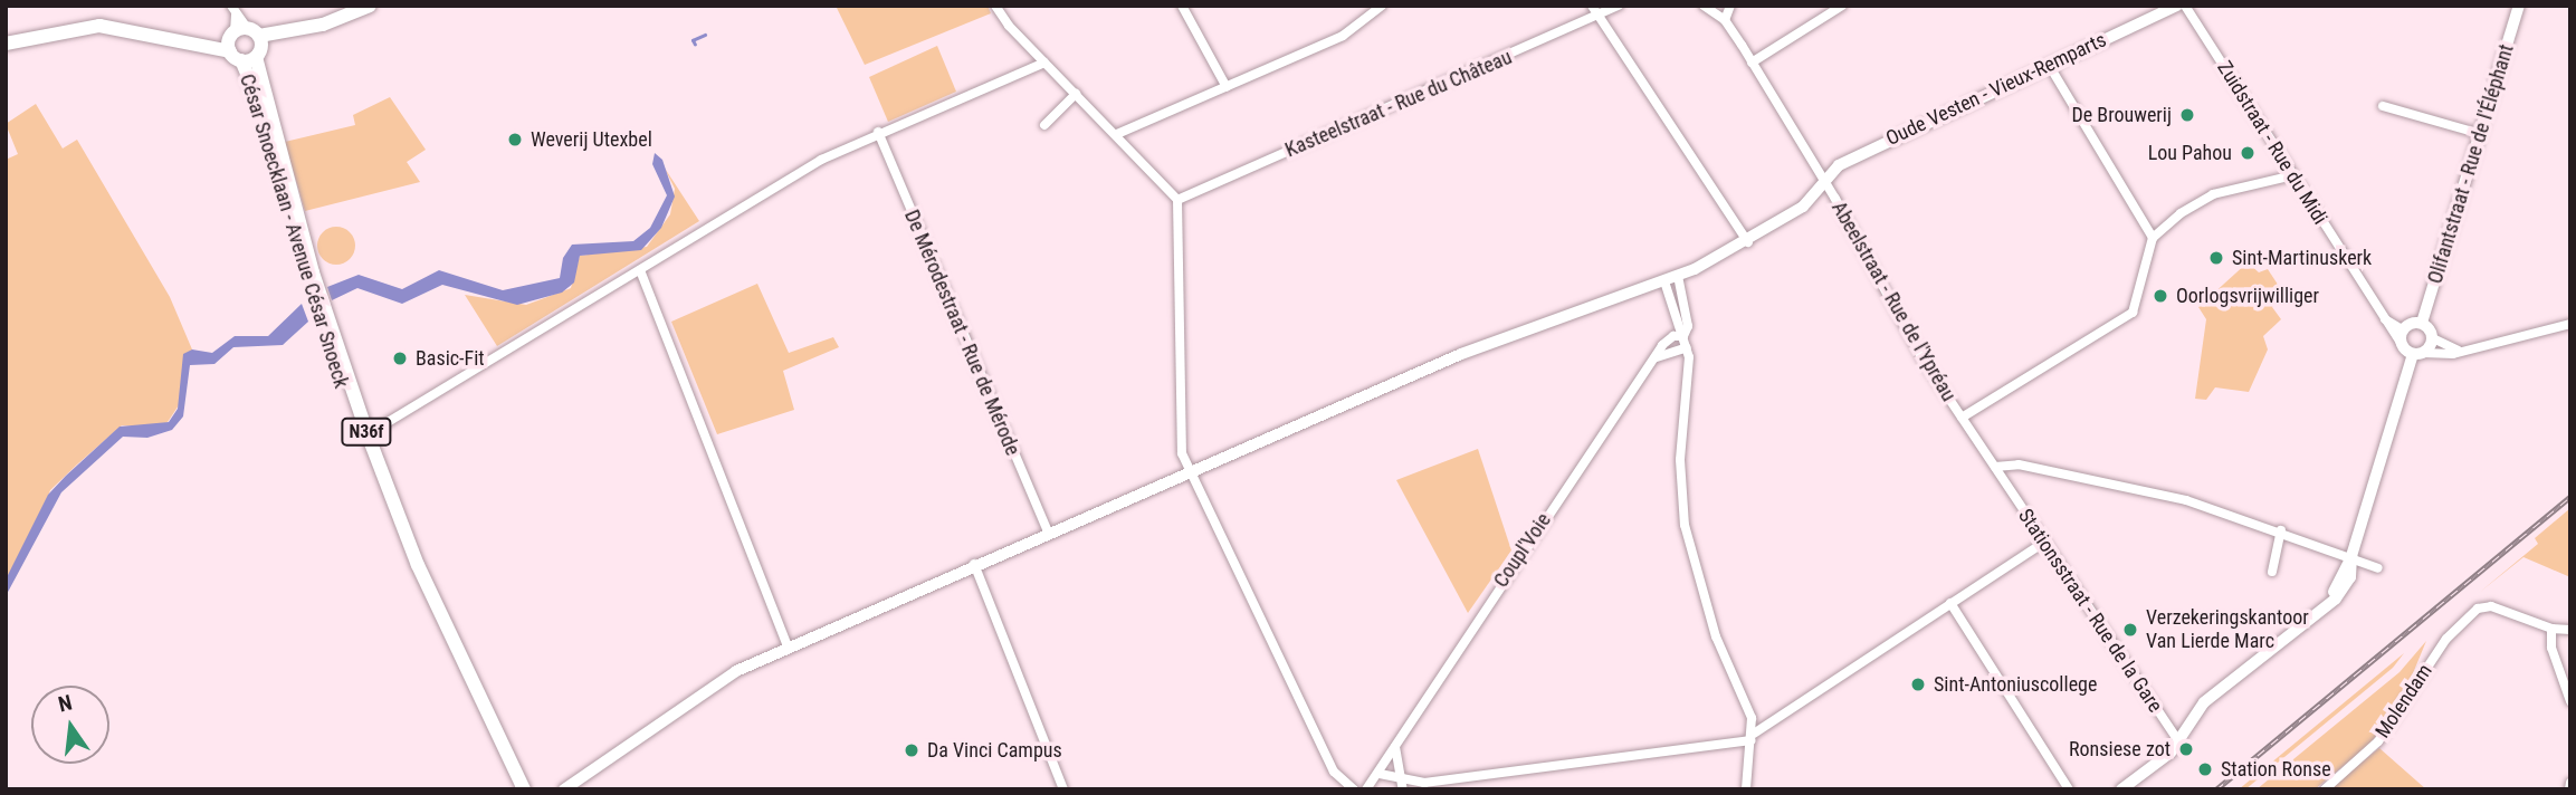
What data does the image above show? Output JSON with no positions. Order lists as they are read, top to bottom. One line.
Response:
{"streets":{"main road":["César Snoecklaan - Avenue César Snoeck","N36f"],"street":["Oude Vesten - Vieux-Remparts","Kasteelstraat - Rue du Château","Zuidstraat - Rue du Midi","Olifantstraat - Rue de l'Éléphant","Abeelstraat - Rue de l'Ypréau","De Mérodestraat - Rue de Mérode","Coupl'Voie","Stationsstraat - Rue de la Gare","Molendam"]},"crossings":[["Oude Vesten - Vieux-Remparts","Abeelstraat - Rue de l'Ypréau"],["Oude Vesten - Vieux-Remparts","De Mérodestraat - Rue de Mérode"],["Abeelstraat - Rue de l'Ypréau","Stationsstraat - Rue de la Gare"]],"places":["De Brouwerij","Weverij Utexbel","Lou Pahou","Sint-Martinuskerk","Oorlogsvrijwilliger","Basic-Fit","Verzekeringskantoor Van Lierde Marc","Sint-Antoniuscollege","Ronsiese zot","Da Vinci Campus","Station Ronse"],"north":"top"}
